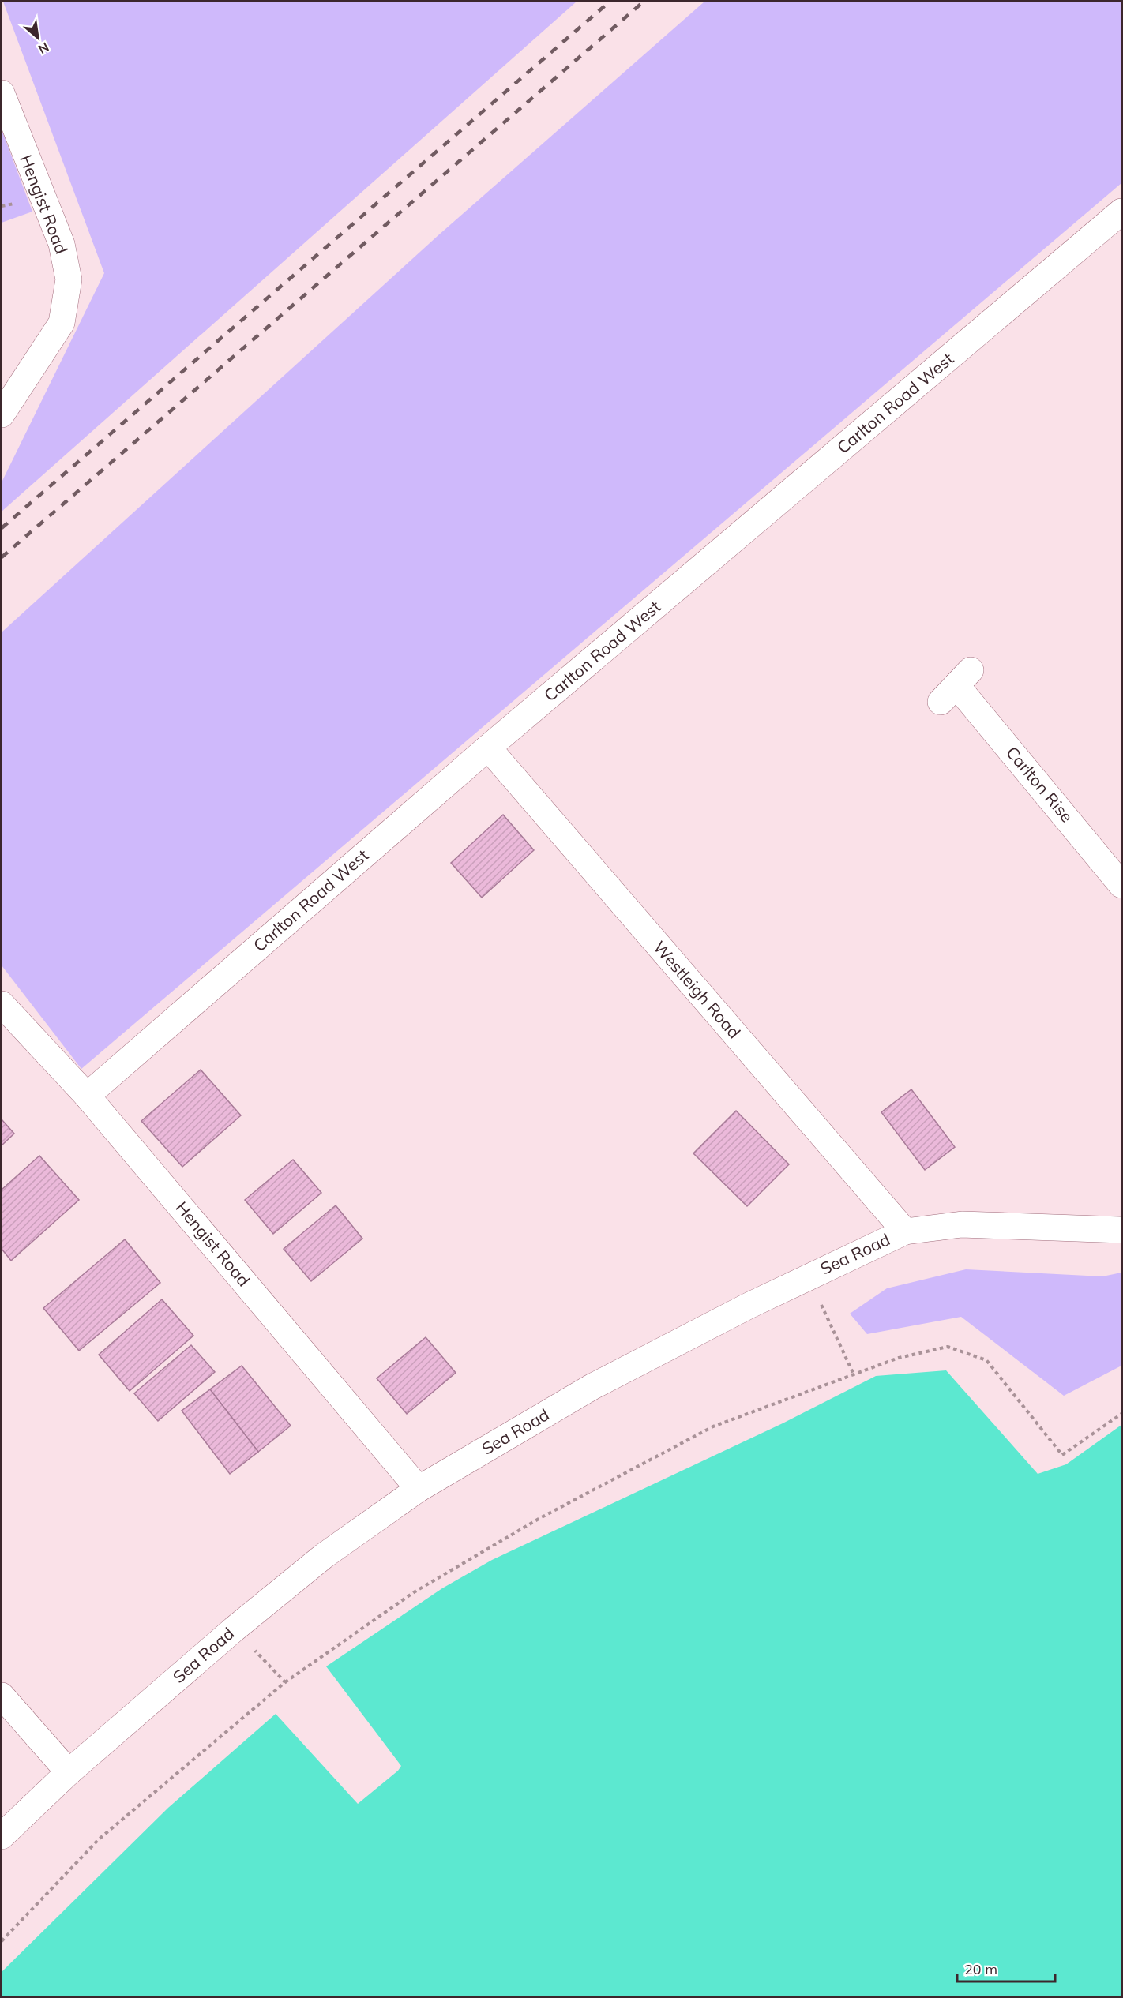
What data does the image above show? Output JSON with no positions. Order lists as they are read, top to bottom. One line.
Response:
{"streets":{"street":["Hengist Road","Carlton Road West","Carlton Rise","Westleigh Road","Sea Road"]},"crossings":[["Hengist Road","Carlton Road West"],["Hengist Road","Sea Road"],["Carlton Road West","Westleigh Road"],["Westleigh Road","Sea Road"]],"scale_bar":"20 m","north":"bottom right"}
